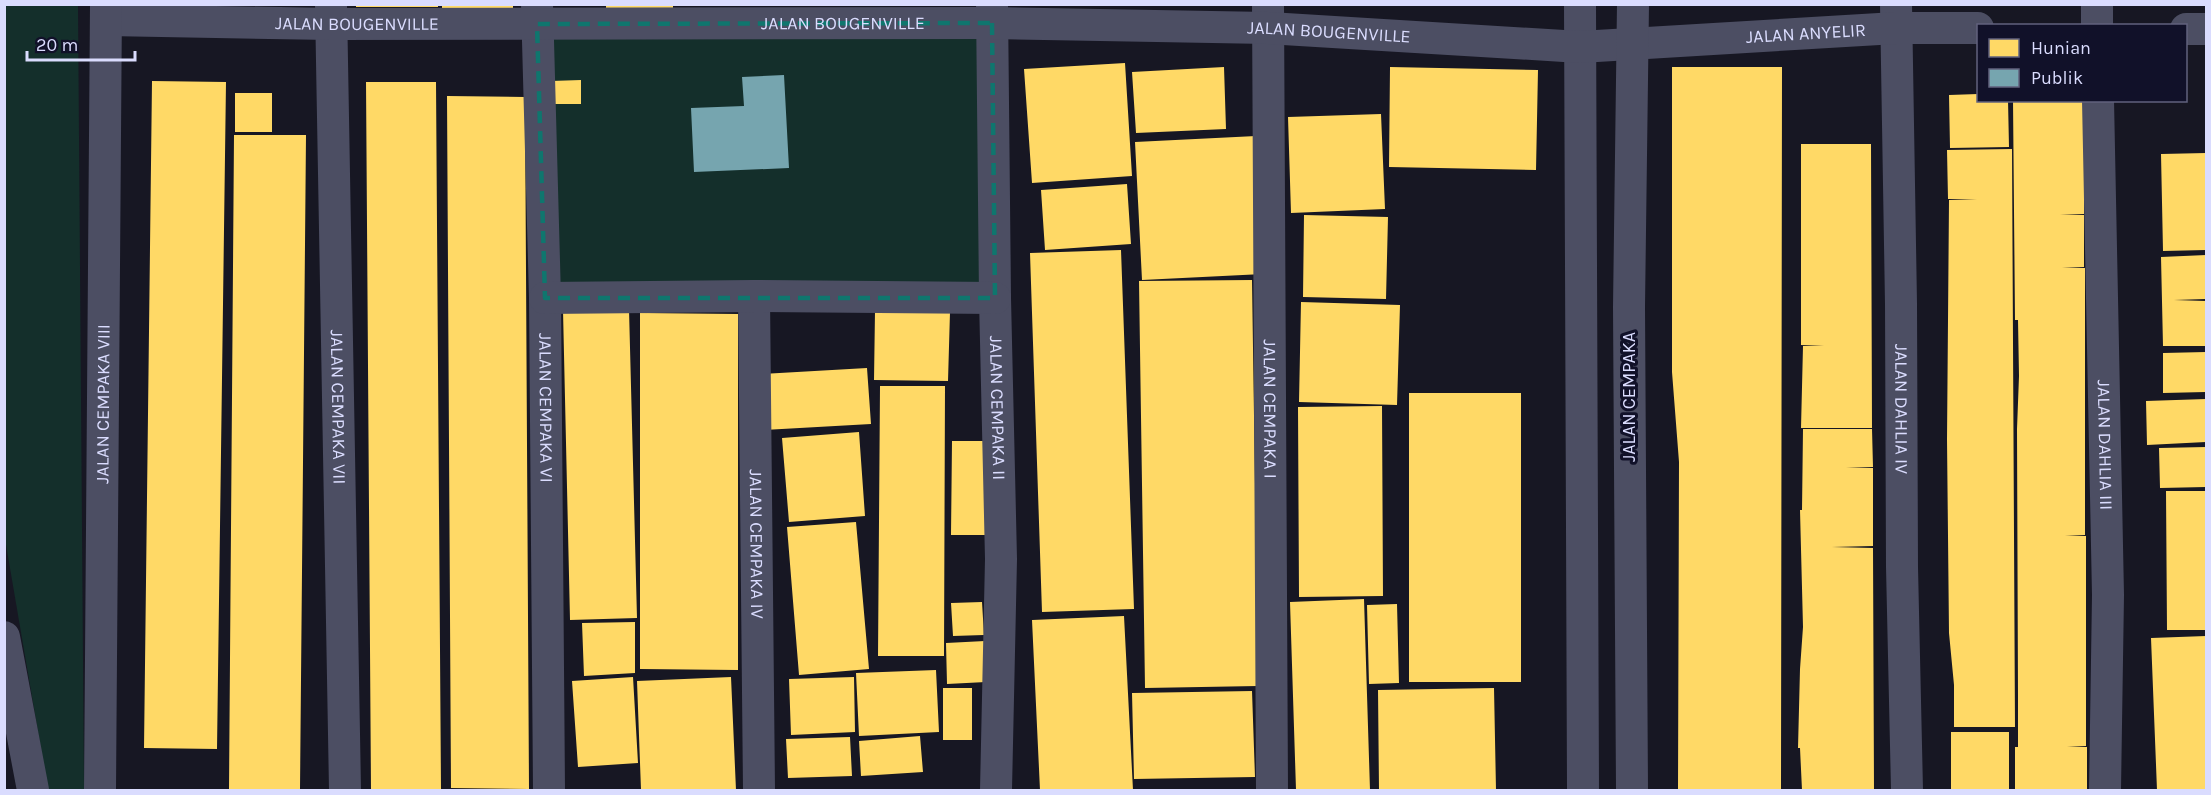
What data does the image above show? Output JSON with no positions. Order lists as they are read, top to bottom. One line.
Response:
{"streets":{"street":["JALAN BOUGENVILLE","JALAN ANYELIR","JALAN CEMPAKA","JALAN CEMPAKA VIII","JALAN CEMPAKA VII","JALAN CEMPAKA VI","JALAN CEMPAKA II","JALAN CEMPAKA I","JALAN DAHLIA IV","JALAN DAHLIA III","JALAN CEMPAKA IV"]},"crossings":[["JALAN BOUGENVILLE","JALAN ANYELIR"],["JALAN BOUGENVILLE","JALAN CEMPAKA VIII"],["JALAN BOUGENVILLE","JALAN CEMPAKA VII"],["JALAN BOUGENVILLE","JALAN CEMPAKA VI"],["JALAN BOUGENVILLE","JALAN CEMPAKA II"],["JALAN BOUGENVILLE","JALAN CEMPAKA I"],["JALAN ANYELIR","JALAN CEMPAKA"],["JALAN ANYELIR","JALAN DAHLIA IV"]],"legend":["Hunian","Publik"],"scale_bar":"20 m"}
